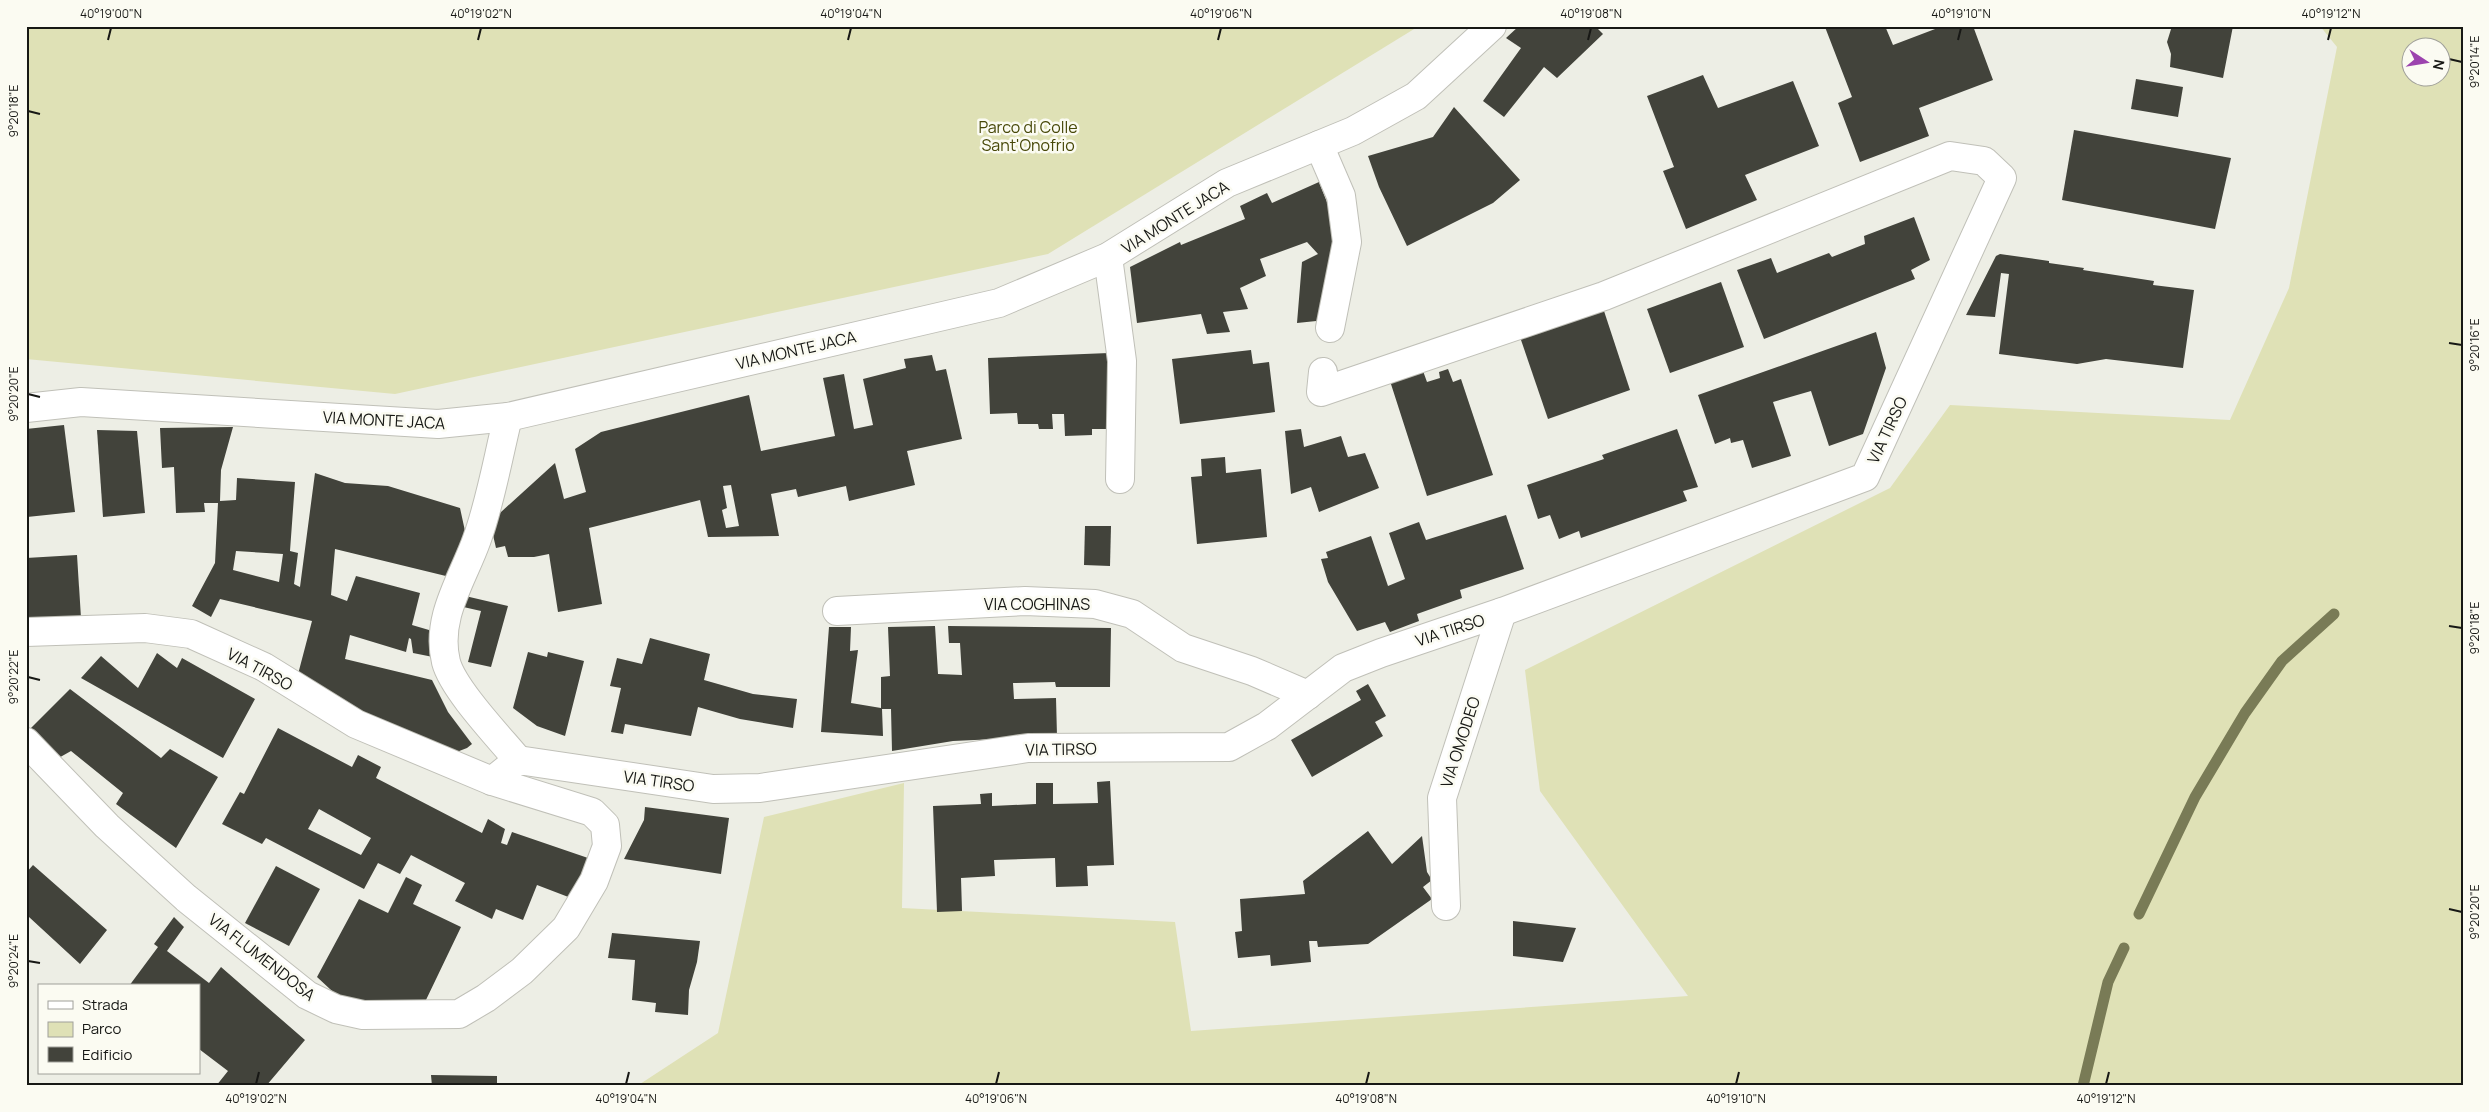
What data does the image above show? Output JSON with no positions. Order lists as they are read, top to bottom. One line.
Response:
{"streets":{"street":["VIA MONTE JACA","VIA TIRSO","VIA COGHINAS","VIA OMODEO","VIA FLUMENDOSA"]},"crossings":[["VIA TIRSO","VIA COGHINAS"],["VIA TIRSO","VIA OMODEO"],["VIA TIRSO","VIA FLUMENDOSA"]],"parks":["Parco di Colle Sant'Onofrio"],"legend":["Strada","Parco","Edificio"],"north":"right","coordinates":["40°19'00\"N","40°19'02\"N","40°19'04\"N","40°19'06\"N","40°19'08\"N","40°19'10\"N","40°19'12\"N","9°20'14\"E","9°20'18\"E","9°20'16\"E","9°20'20\"E","9°20'22\"E","9°20'24\"E"]}
